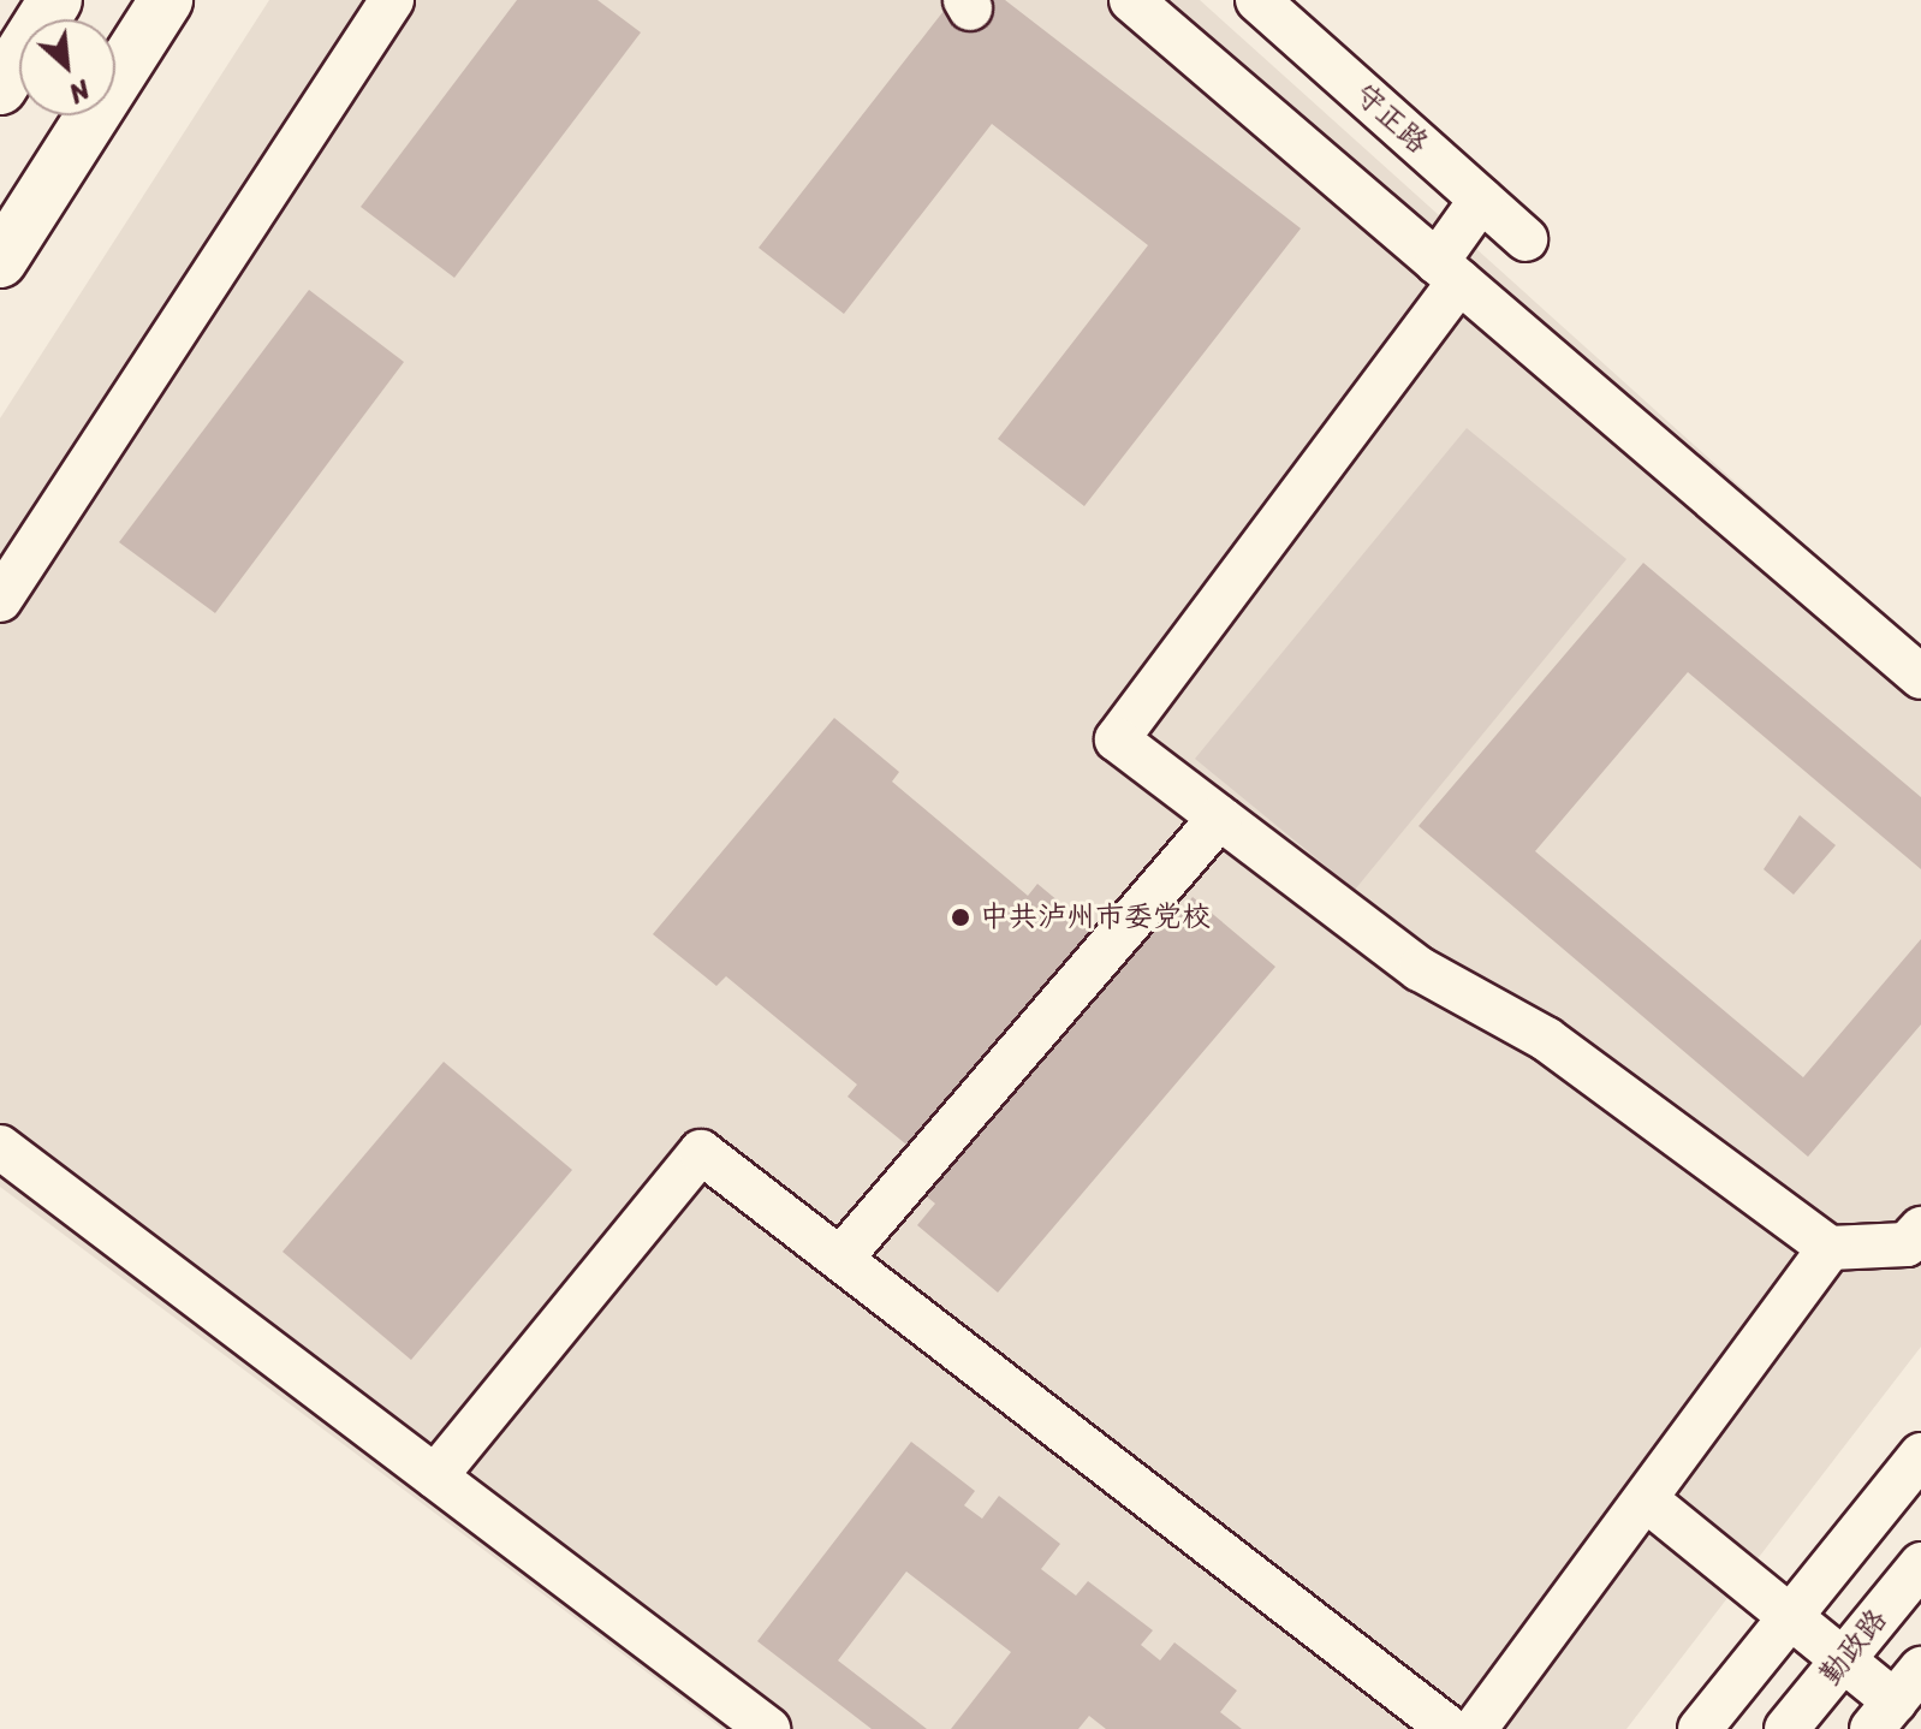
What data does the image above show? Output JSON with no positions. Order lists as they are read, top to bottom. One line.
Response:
{"streets":{"street":["守正路","勤政路"]},"places":["中共泸州市委党校"],"north":"bottom right"}
